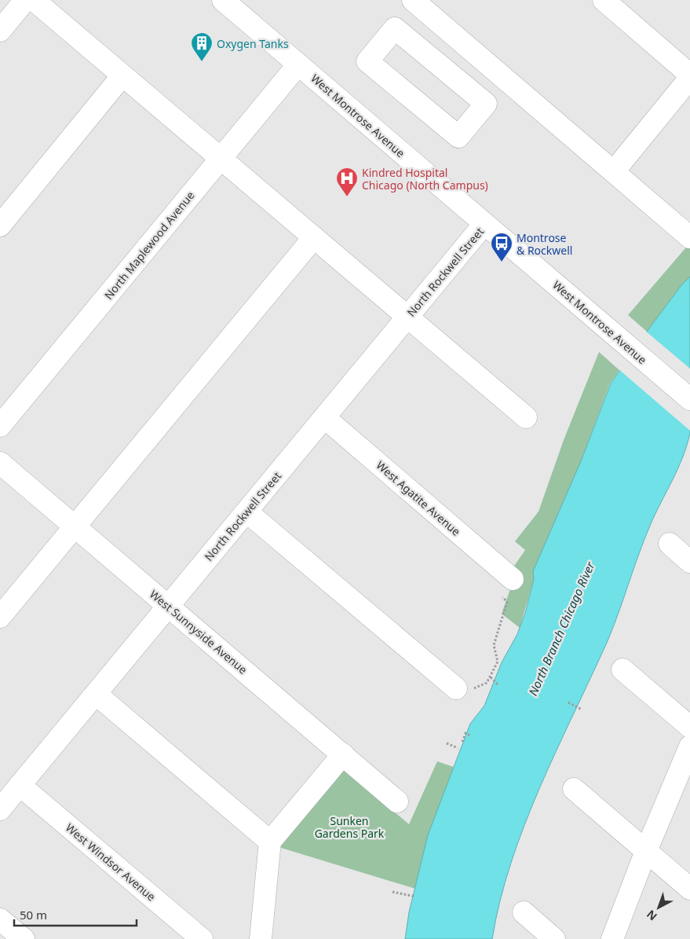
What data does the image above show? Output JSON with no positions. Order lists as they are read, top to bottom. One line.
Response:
{"streets":{"street":["West Montrose Avenue","North Maplewood Avenue","North Rockwell Street","West Agatite Avenue","West Sunnyside Avenue","West Windsor Avenue"]},"crossings":[["West Montrose Avenue","North Maplewood Avenue"],["West Montrose Avenue","North Rockwell Street"],["North Rockwell Street","West Agatite Avenue"],["North Rockwell Street","West Sunnyside Avenue"],["North Rockwell Street","West Windsor Avenue"]],"water":["North Branch Chicago River"],"parks":["Sunken Gardens Park"],"places":{"building":["Oxygen Tanks"],"hospital":["Kindred Hospital Chicago (North Campus)"],"bus stop":["Montrose & Rockwell"]},"scale_bar":"50 m","north":"bottom left"}
